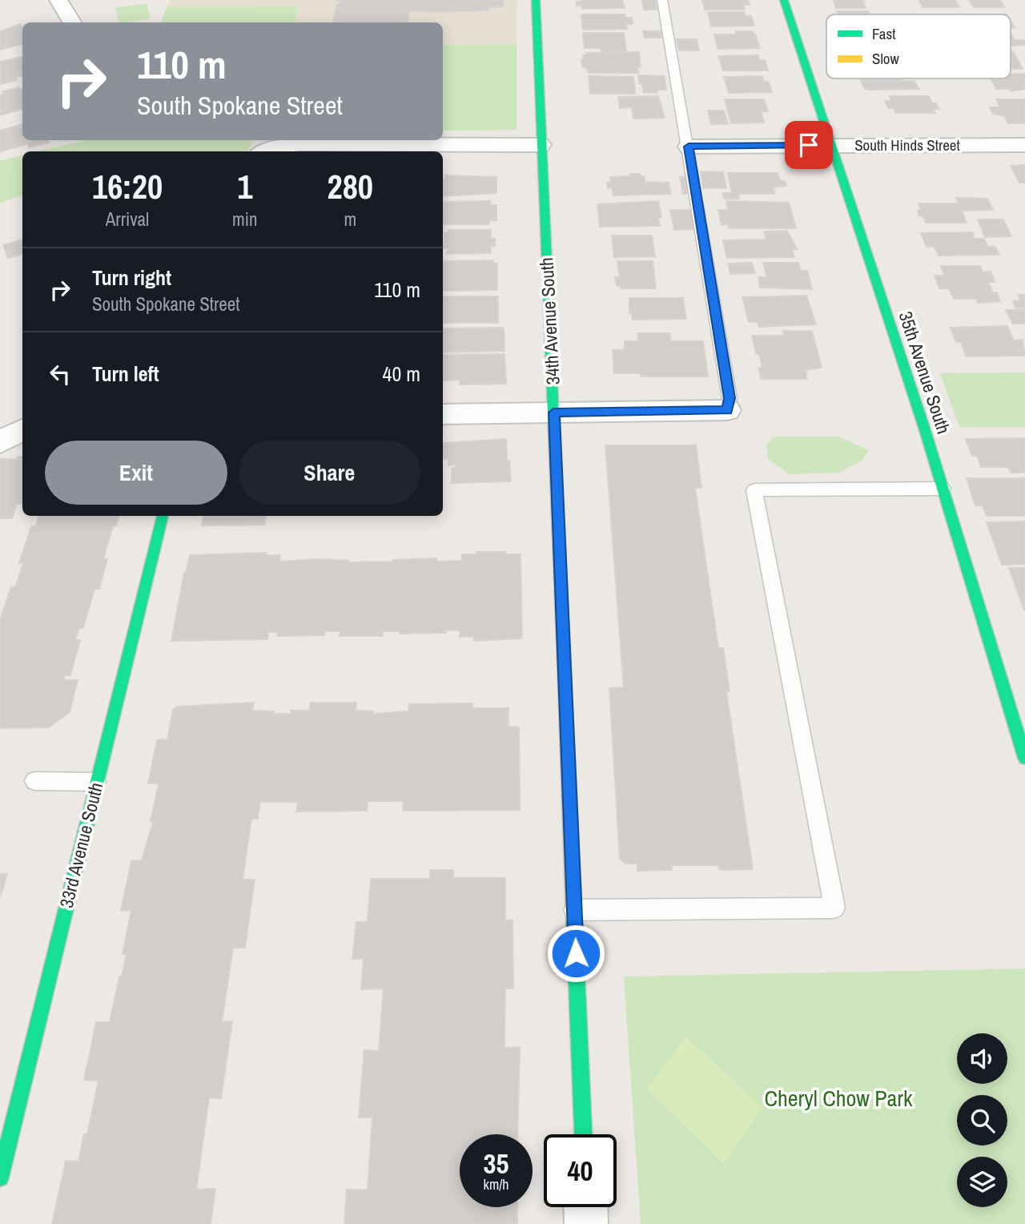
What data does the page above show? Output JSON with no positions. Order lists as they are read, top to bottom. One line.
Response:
{"streets":{"street":["South Hinds Street","34th Avenue South","35th Avenue South","33rd Avenue South"]},"crossings":[["South Hinds Street","35th Avenue South"]],"parks":["Cheryl Chow Park"],"legend":["Fast","Slow"],"page":{"turn":["110 m","South Spokane Street"],"eta":["16:20","Arrival","1","min","280","m"],"list":[{"name":"Turn right","note":"South Spokane Street","value":"110 m"},{"name":"Turn left","value":"40 m"}],"buttons":["Exit","Share"],"speed":"35 km/h","limit":"40"}}
